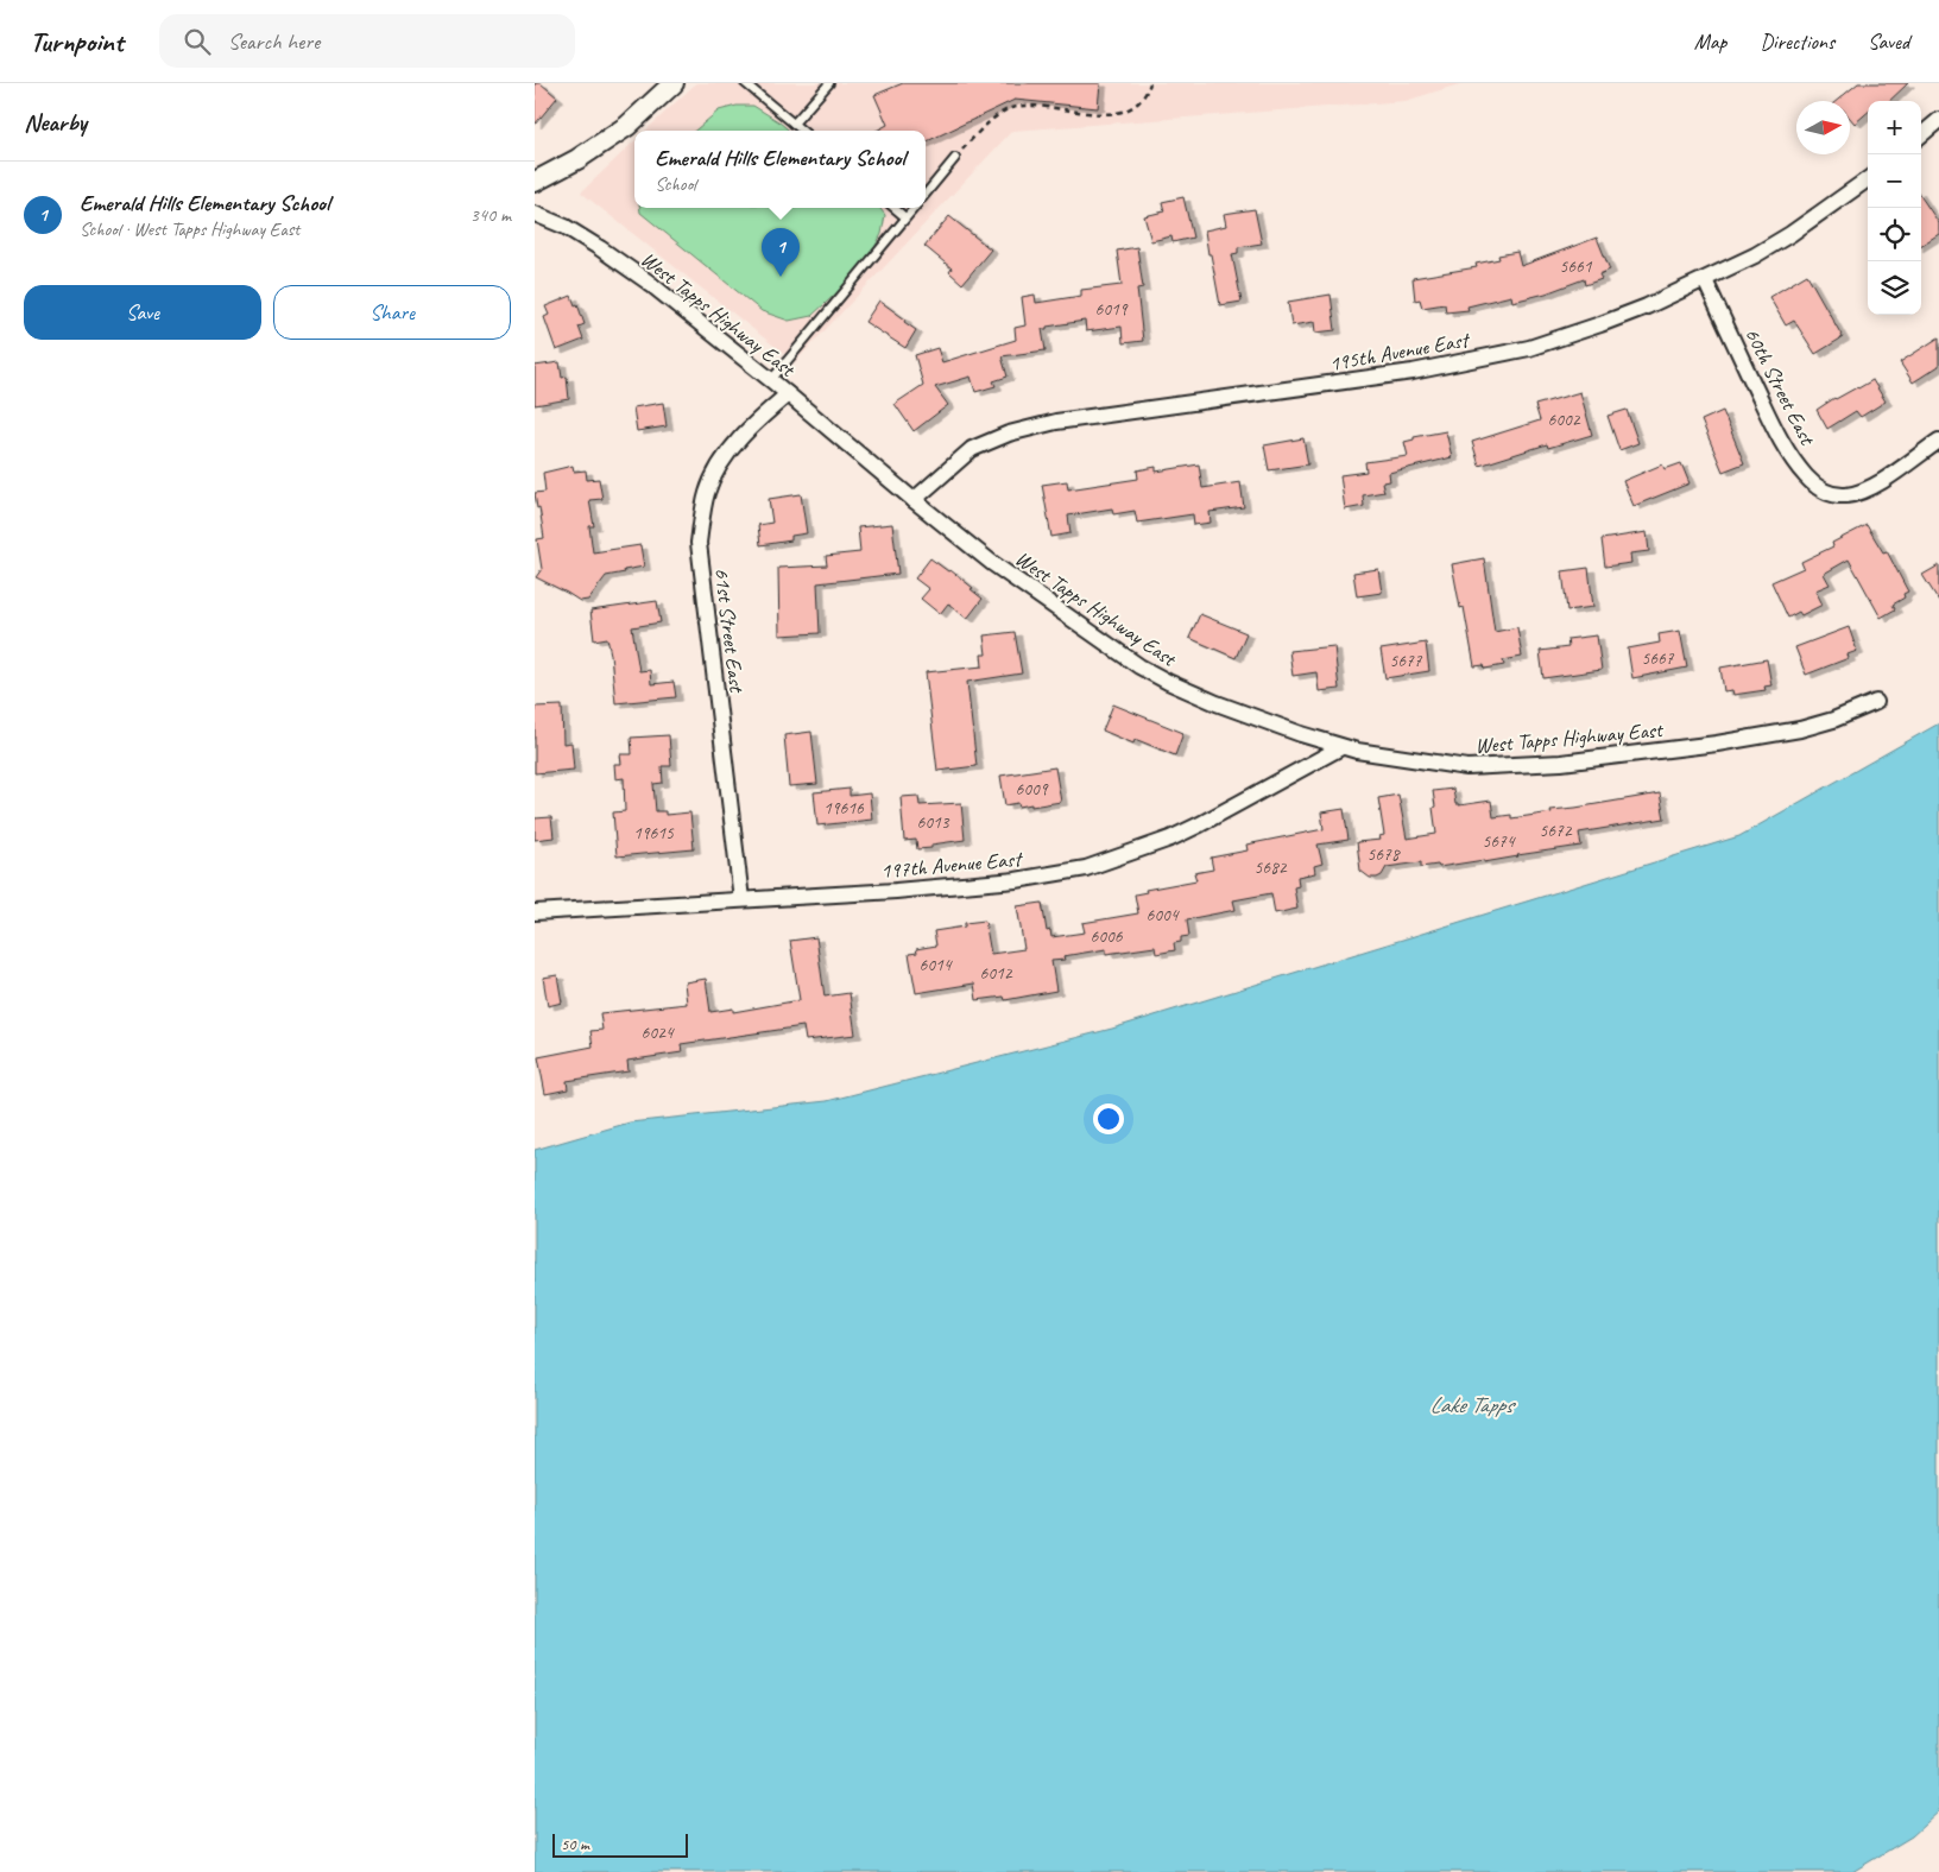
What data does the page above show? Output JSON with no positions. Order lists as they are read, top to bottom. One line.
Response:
{"streets":{"street":["West Tapps Highway East","195th Avenue East","60th Street East","61st Street East","197th Avenue East"]},"crossings":[["West Tapps Highway East","195th Avenue East"],["West Tapps Highway East","61st Street East"],["West Tapps Highway East","197th Avenue East"],["195th Avenue East","60th Street East"],["61st Street East","197th Avenue East"]],"water":["Lake Tapps"],"house_numbers":["5661","6019","6002","5667","5677","6009","19616","6013","5672","19615","5674","5678","5682","6004","6006","6014","6012","6024"],"scale_bar":"50 m","north":"right","page":{"header":"Turnpoint","search":"Search here","nav":["Map","Directions","Saved"],"heading":"Nearby","map_buttons":["+","−"],"popup":["Emerald Hills Elementary School","School"],"list":[{"mark":"1","name":"Emerald Hills Elementary School","note":"School · West Tapps Highway East","value":"340 m"}],"pins":"1","buttons":["Save","Share"],"scale":"50 m"}}
